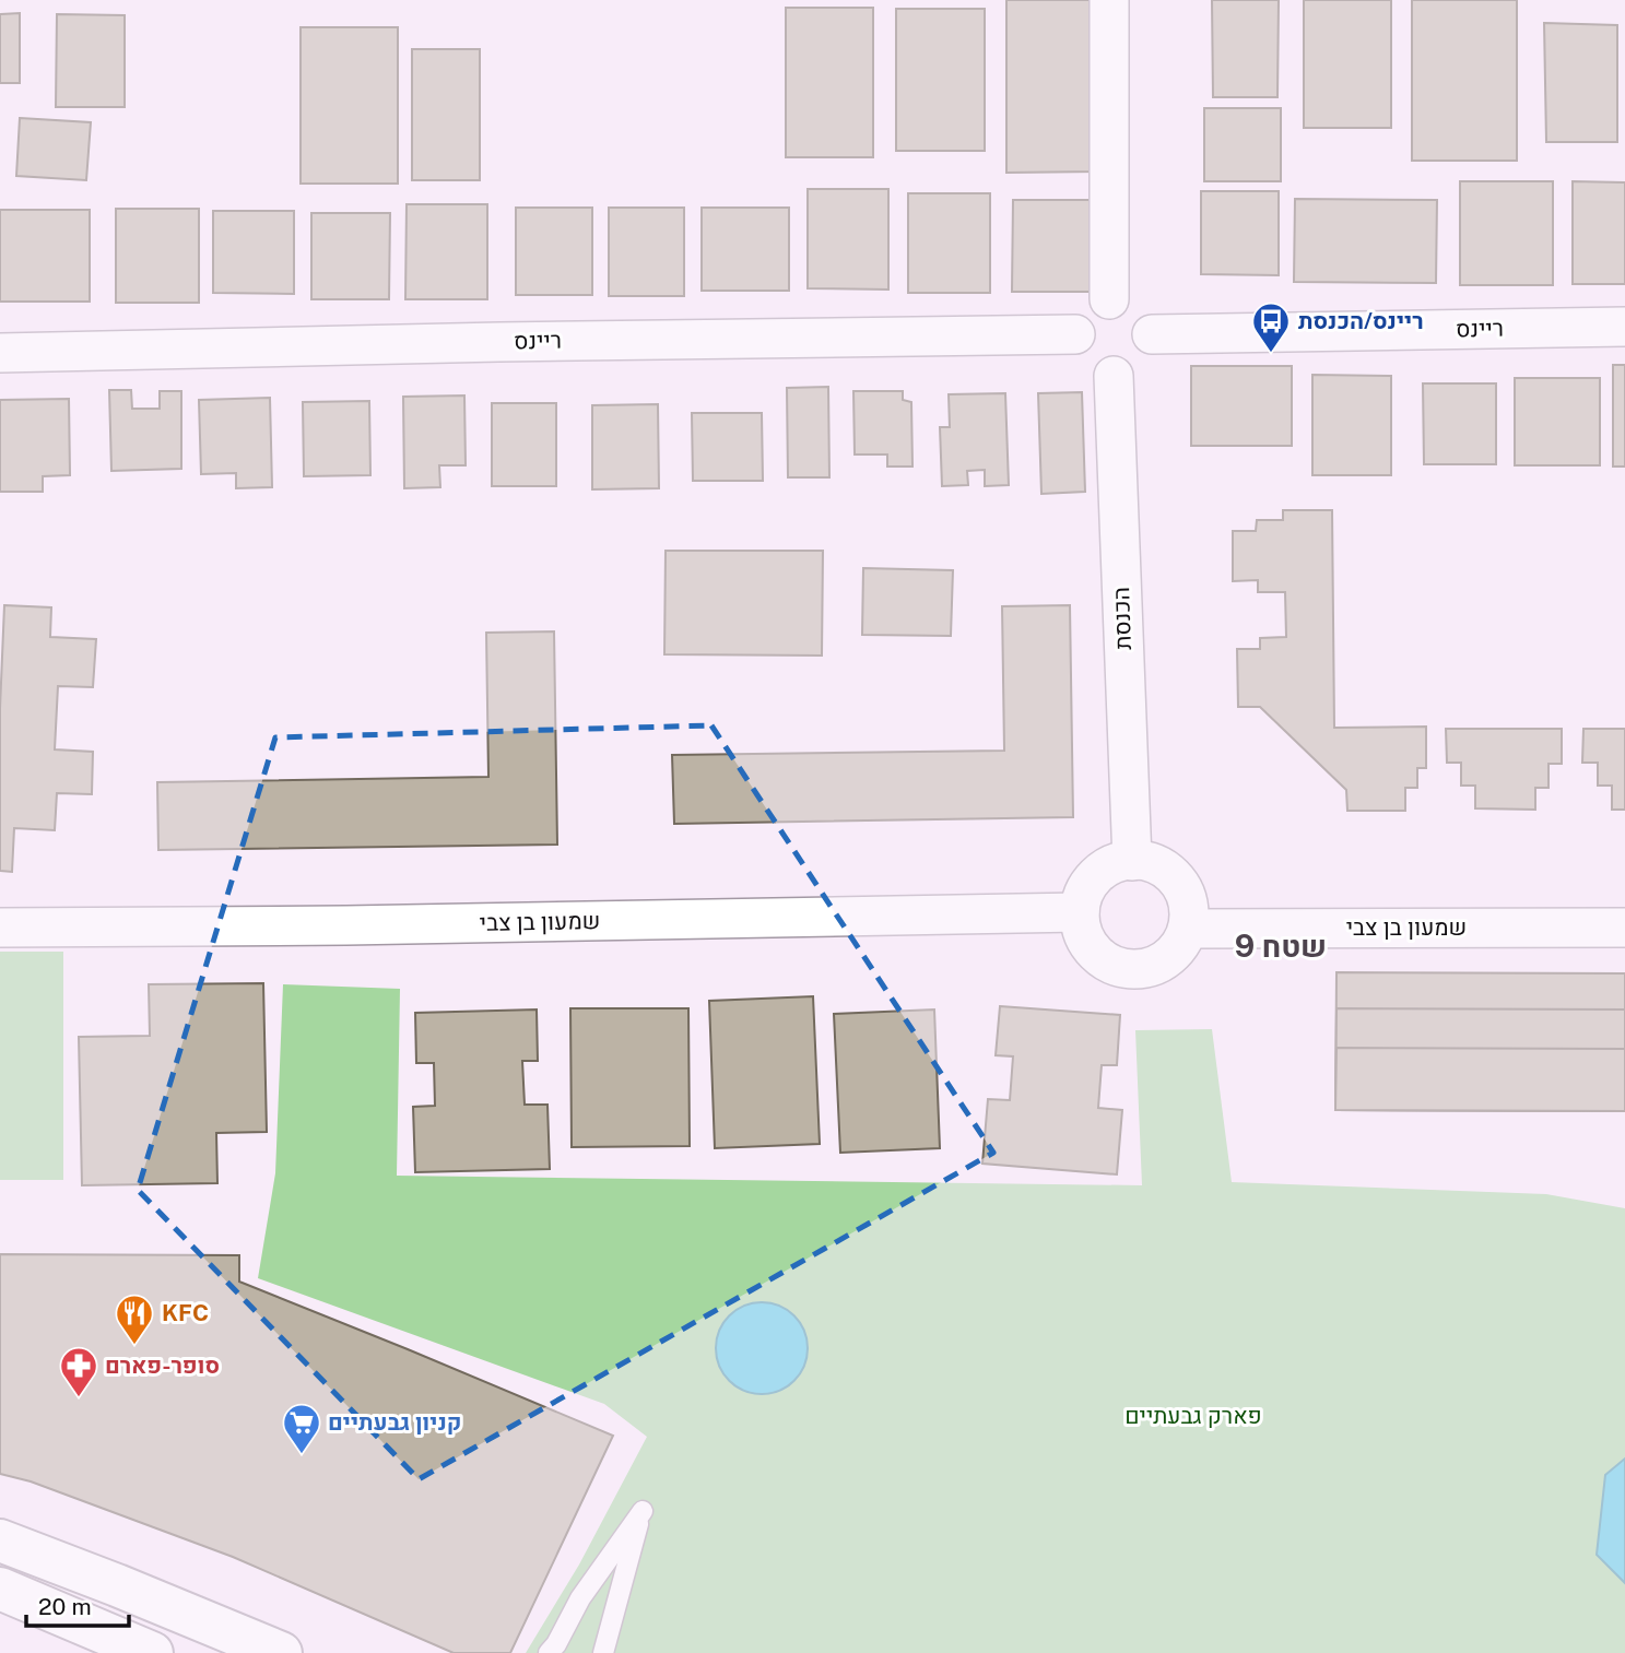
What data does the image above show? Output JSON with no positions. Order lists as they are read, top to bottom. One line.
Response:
{"streets":{"street":["ריינס","הכנסת","שמעון בן צבי"]},"crossings":[["ריינס","הכנסת"],["הכנסת","שמעון בן צבי"]],"districts":["שטח 9"],"parks":["פארק גבעתיים"],"places":{"bus stop":["ריינס/הכנסת"],"restaurant":["KFC"],"pharmacy":["סופר-פארם"],"supermarket":["קניון גבעתיים"]},"scale_bar":"20 m"}
